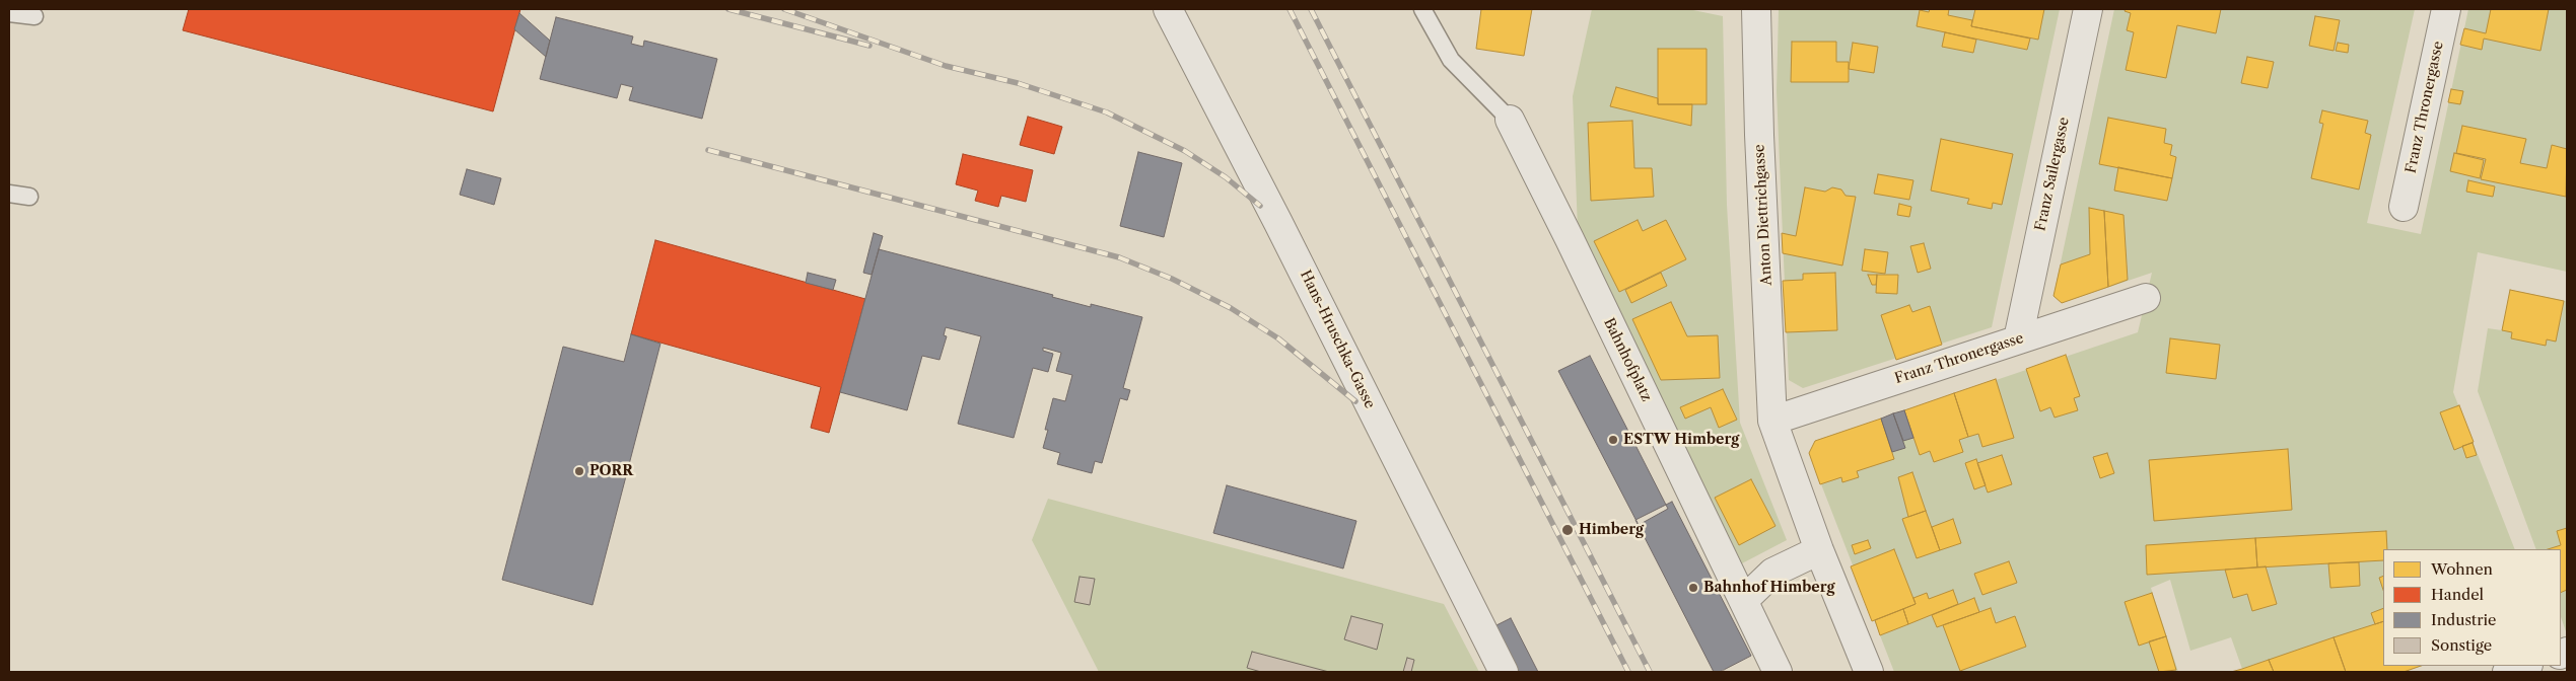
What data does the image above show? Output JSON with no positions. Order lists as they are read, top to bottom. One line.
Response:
{"streets":{"street":["Franz Thronergasse","Franz Sailergasse","Anton Diettrichgasse","Hans-Hruschka-Gasse","Bahnhofplatz"]},"crossings":[["Franz Thronergasse","Franz Sailergasse"],["Franz Thronergasse","Anton Diettrichgasse"]],"places":["ESTW Himberg","PORR","Himberg","Bahnhof Himberg"],"legend":["Wohnen","Handel","Industrie","Sonstige"]}
